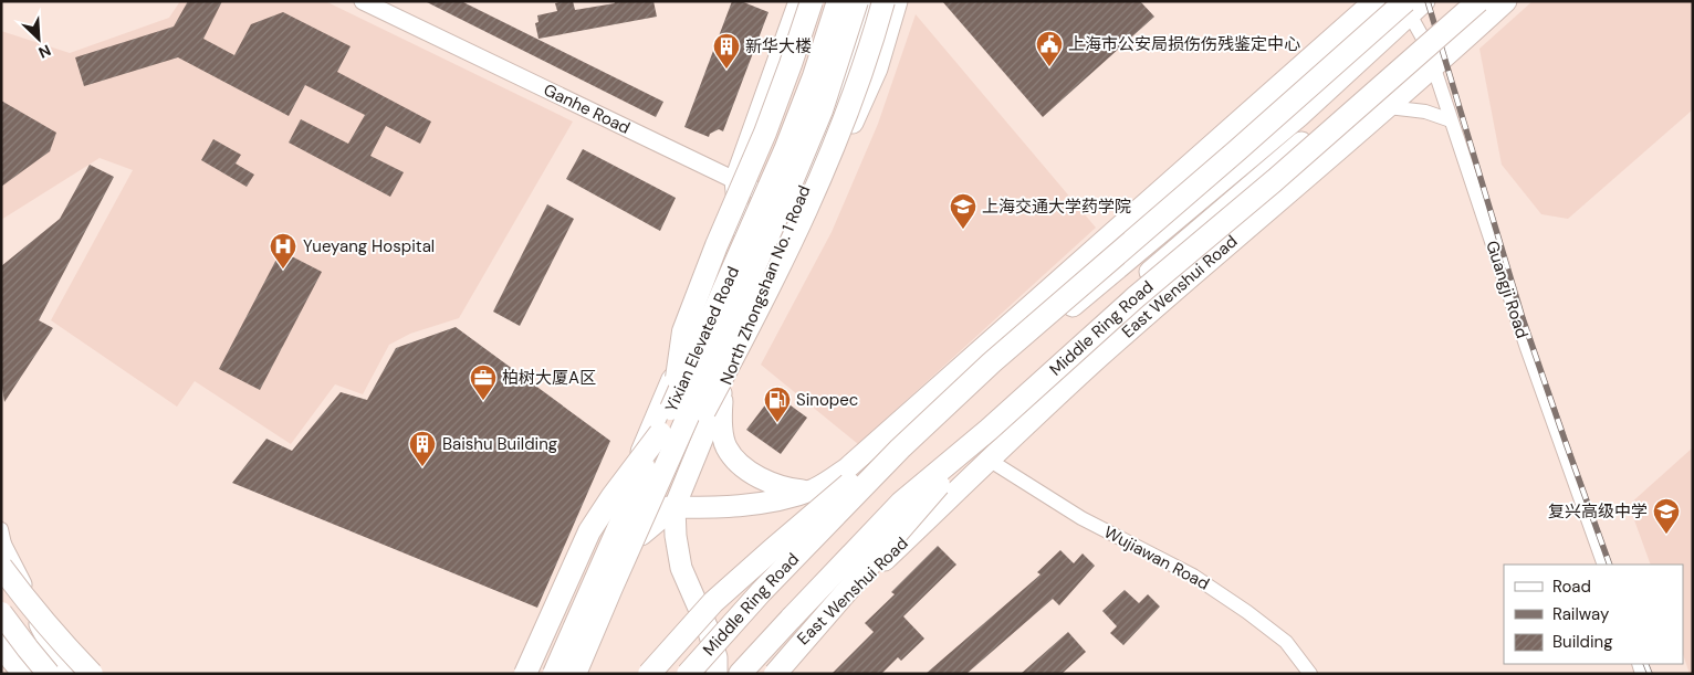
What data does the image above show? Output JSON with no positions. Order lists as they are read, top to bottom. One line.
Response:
{"streets":{"highway":["Middle Ring Road","Yixian Elevated Road"],"main road":["North Zhongshan No. 1 Road","East Wenshui Road"],"street":["Ganhe Road","Guangji Road","Wujiawan Road"]},"crossings":[["Ganhe Road","North Zhongshan No. 1 Road"],["East Wenshui Road","Guangji Road"],["East Wenshui Road","Wujiawan Road"],["Guangji Road","Middle Ring Road"]],"places":{"public building":["上海市公安局损伤伤残鉴定中心"],"building":["新华大楼","Baishu Building"],"school or university":["上海交通大学药学院","复兴高级中学"],"hospital":["Yueyang Hospital"],"office":["柏树大厦A区"],"fuel station":["Sinopec"]},"legend":["Road","Railway","Building"],"north":"bottom right"}
